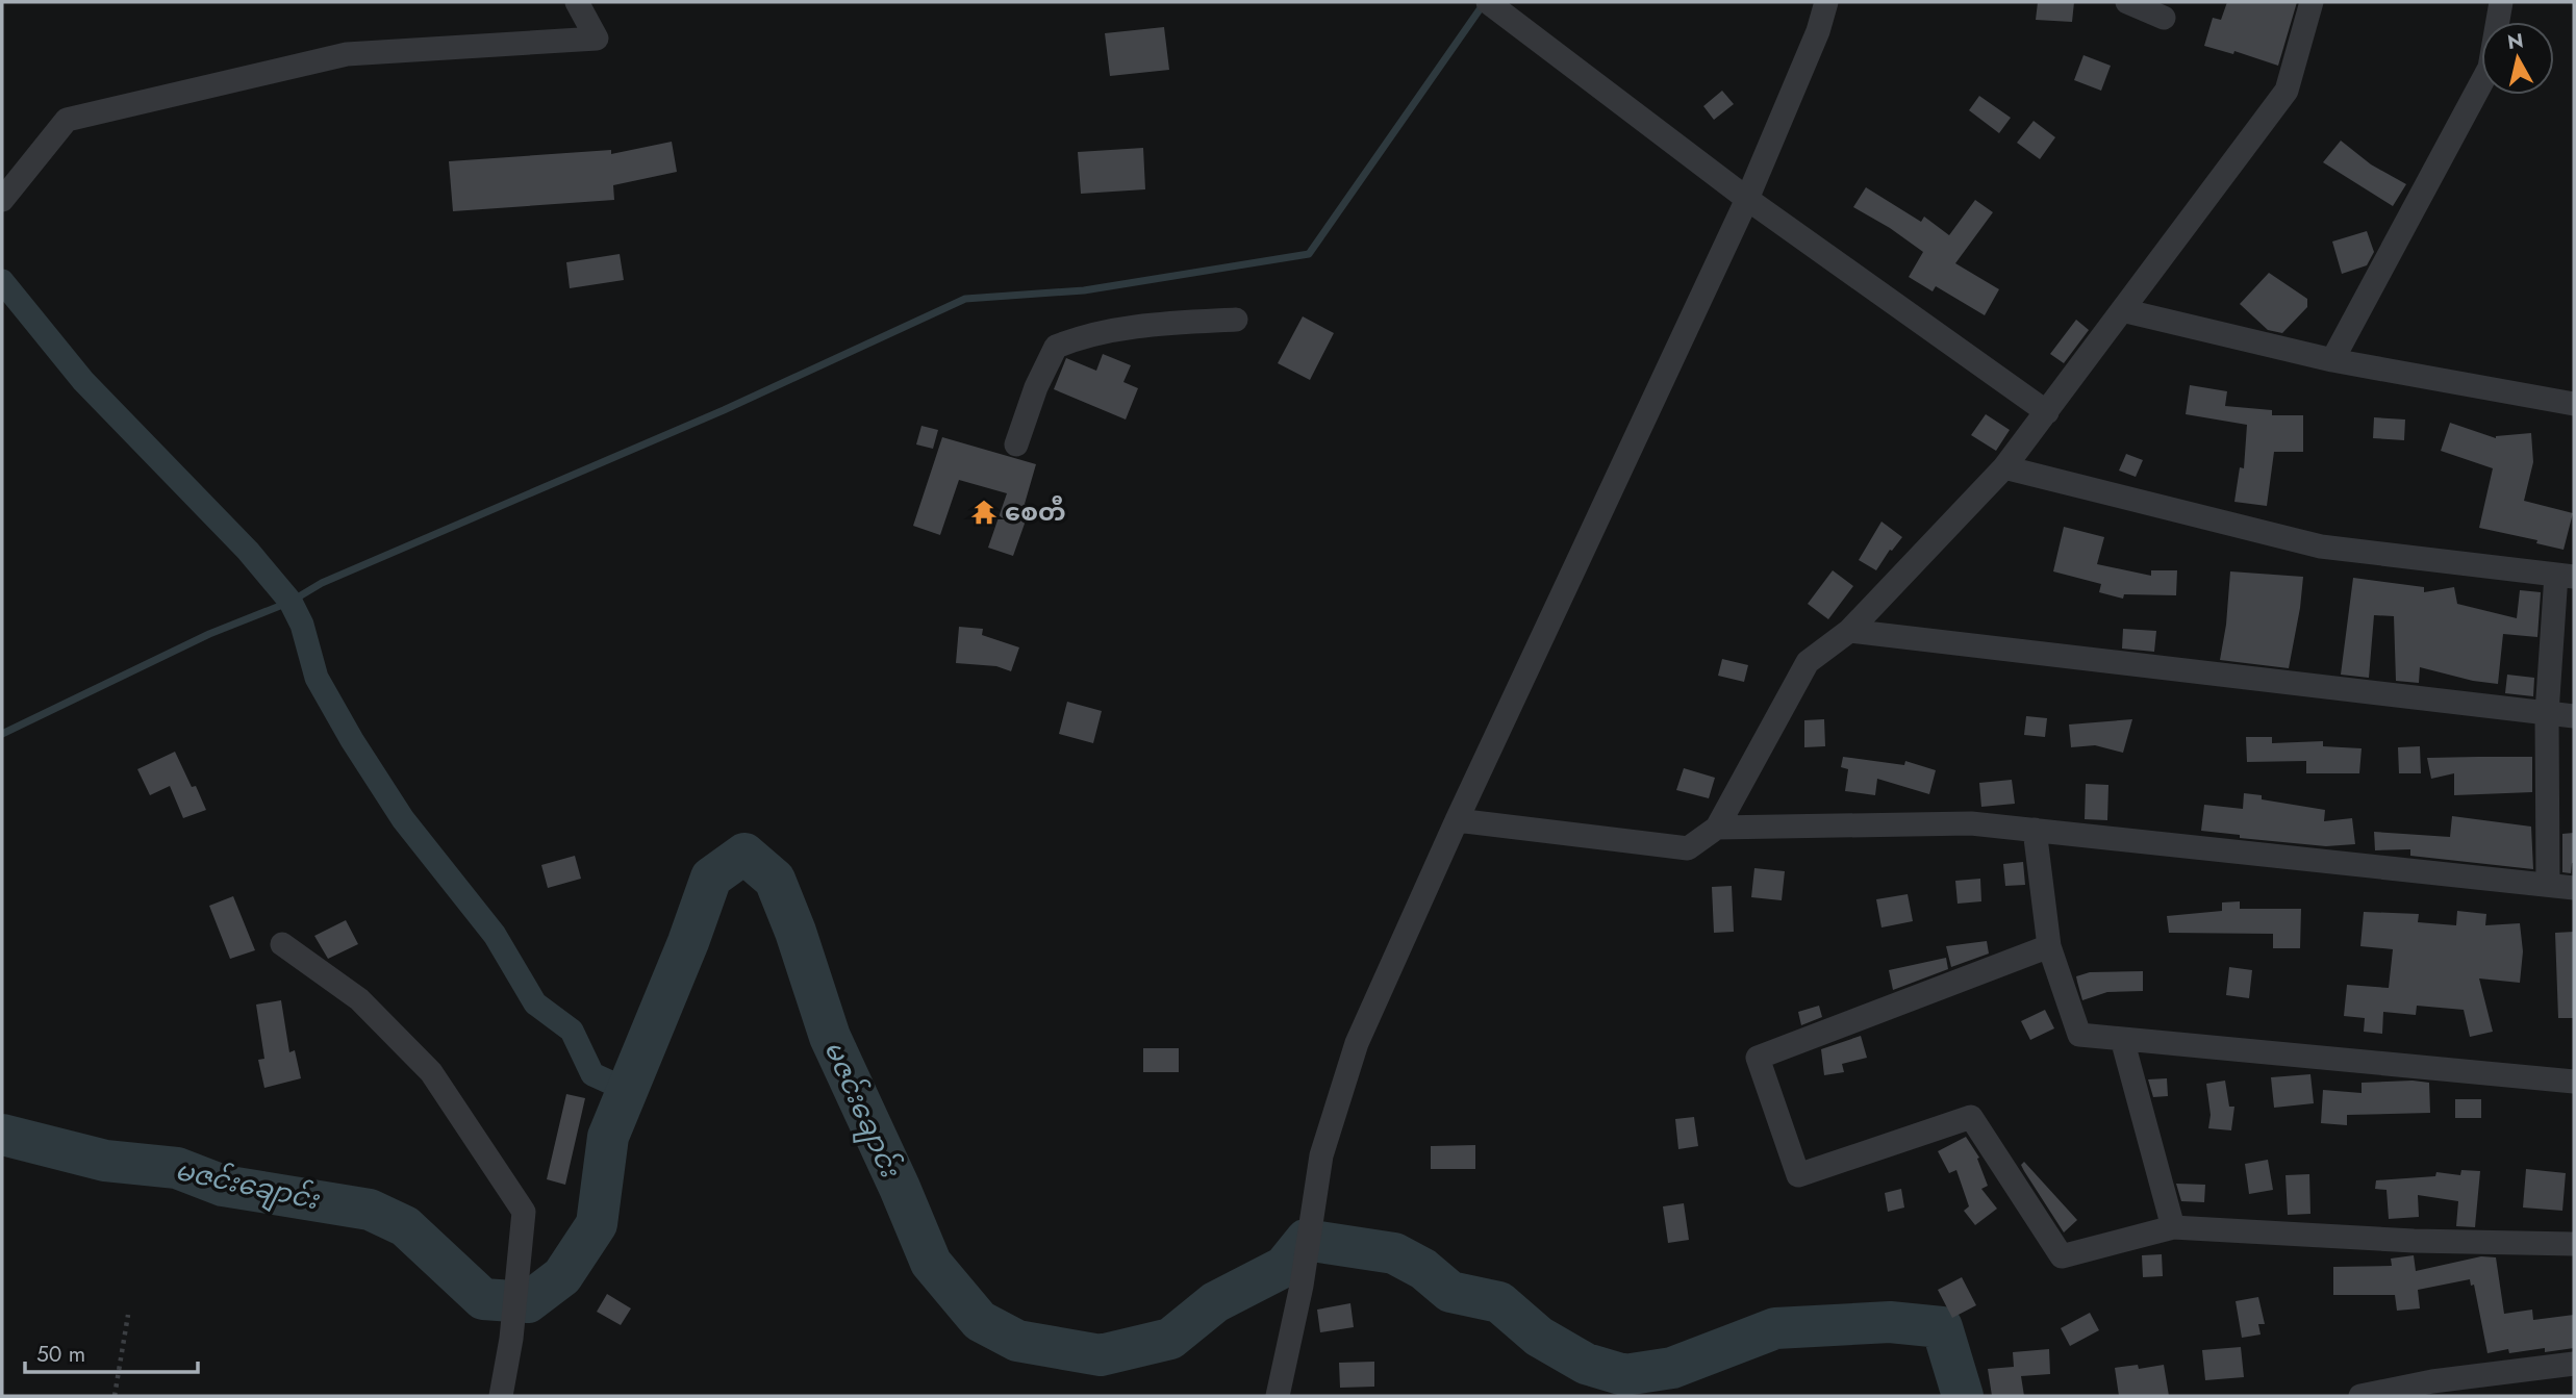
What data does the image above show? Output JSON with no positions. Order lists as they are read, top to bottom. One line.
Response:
{"water":["မဇင်းချောင်း"],"places":{"temple":["စေတီ"]},"scale_bar":"50 m","north":"top"}
